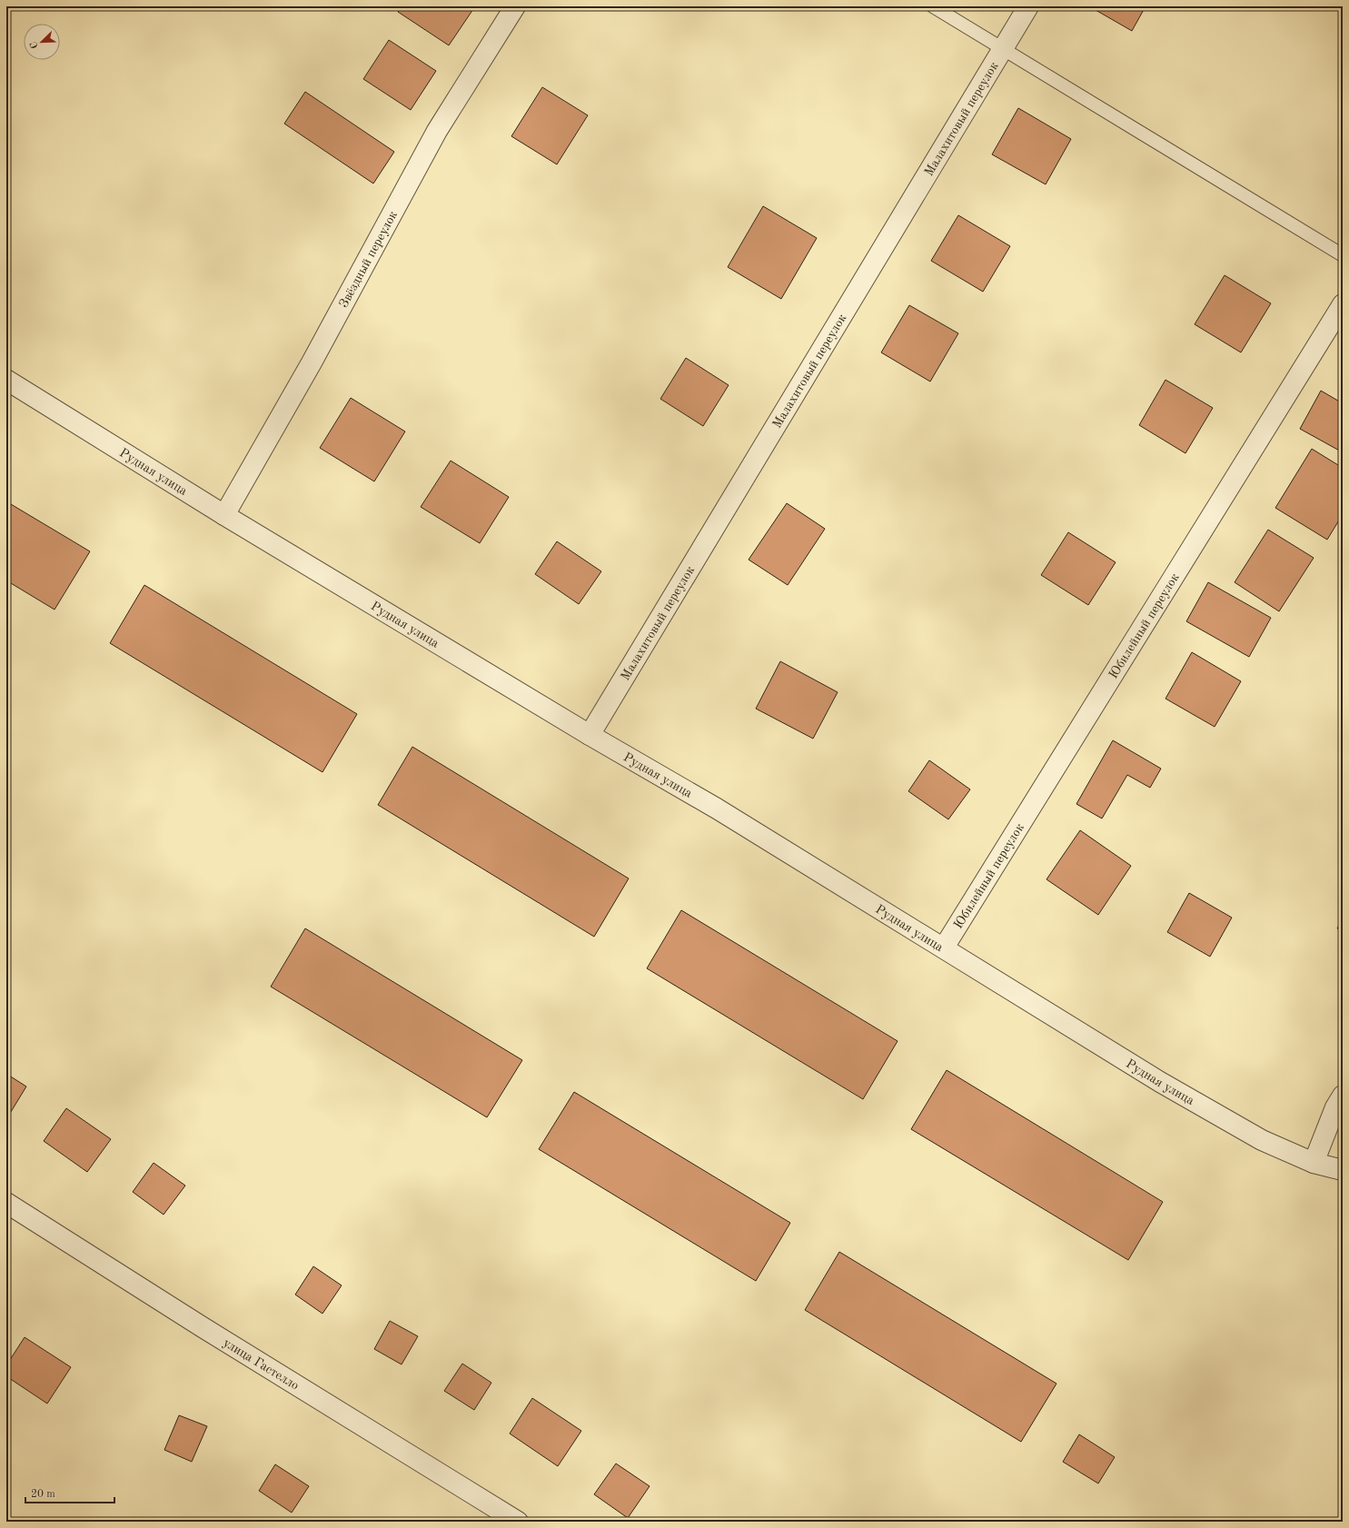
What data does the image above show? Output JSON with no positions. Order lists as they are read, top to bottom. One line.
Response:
{"streets":{"street":["Малахитовый переулок","Звёздный переулок","Рудная улица","Юбилейный переулок","улица Гастелло"]},"crossings":[["Малахитовый переулок","Рудная улица"],["Звёздный переулок","Рудная улица"],["Рудная улица","Юбилейный переулок"]],"scale_bar":"20 m","north":"bottom left"}
